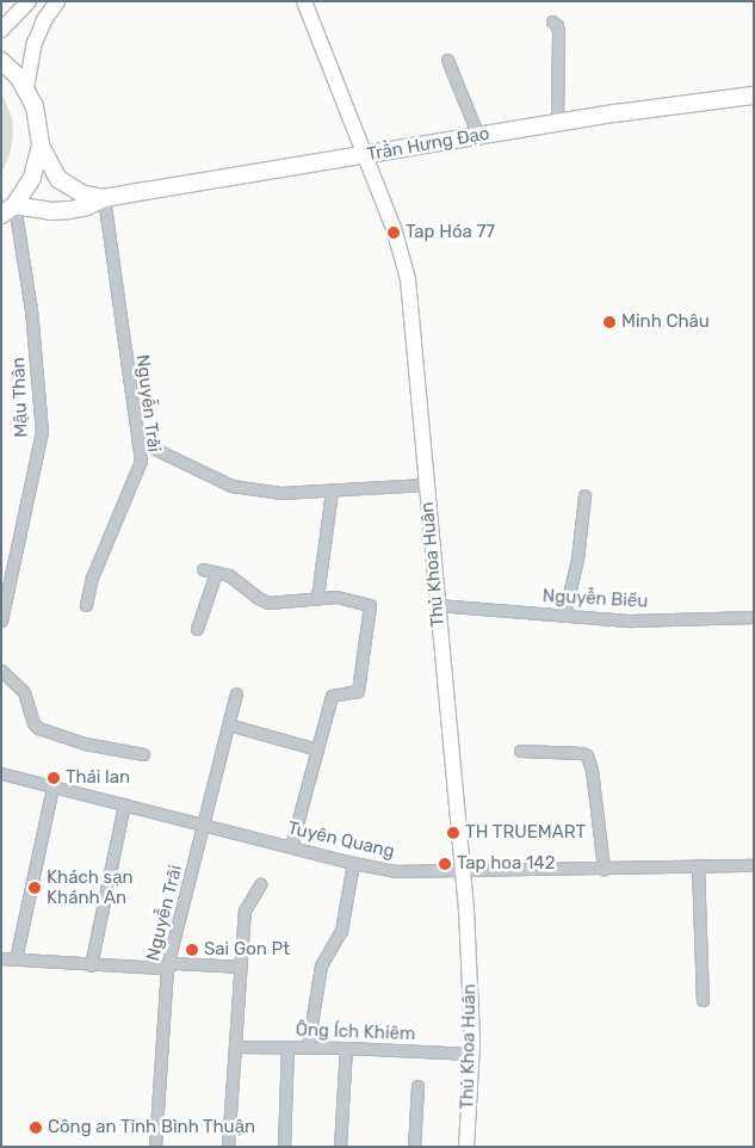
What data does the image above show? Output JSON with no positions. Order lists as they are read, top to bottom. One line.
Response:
{"streets":{"main road":["Trần Hưng Đạo","Thủ Khoa Huân"],"street":["Mậu Thân","Nguyễn Trãi","Nguyễn Biểu","Tuyên Quang","Ông Ích Khiêm"]},"crossings":[["Trần Hưng Đạo","Mậu Thân"],["Trần Hưng Đạo","Nguyễn Trãi"],["Trần Hưng Đạo","Thủ Khoa Huân"],["Nguyễn Trãi","Tuyên Quang"],["Thủ Khoa Huân","Nguyễn Biểu"],["Thủ Khoa Huân","Tuyên Quang"],["Thủ Khoa Huân","Ông Ích Khiêm"]],"places":["Tap Hóa 77","Minh Châu","Thái lan","TH TRUEMART","Tap hoa 142","Khách sạn Khánh An","Sai Gon Pt","Công an Tỉnh Bình Thuận"]}
